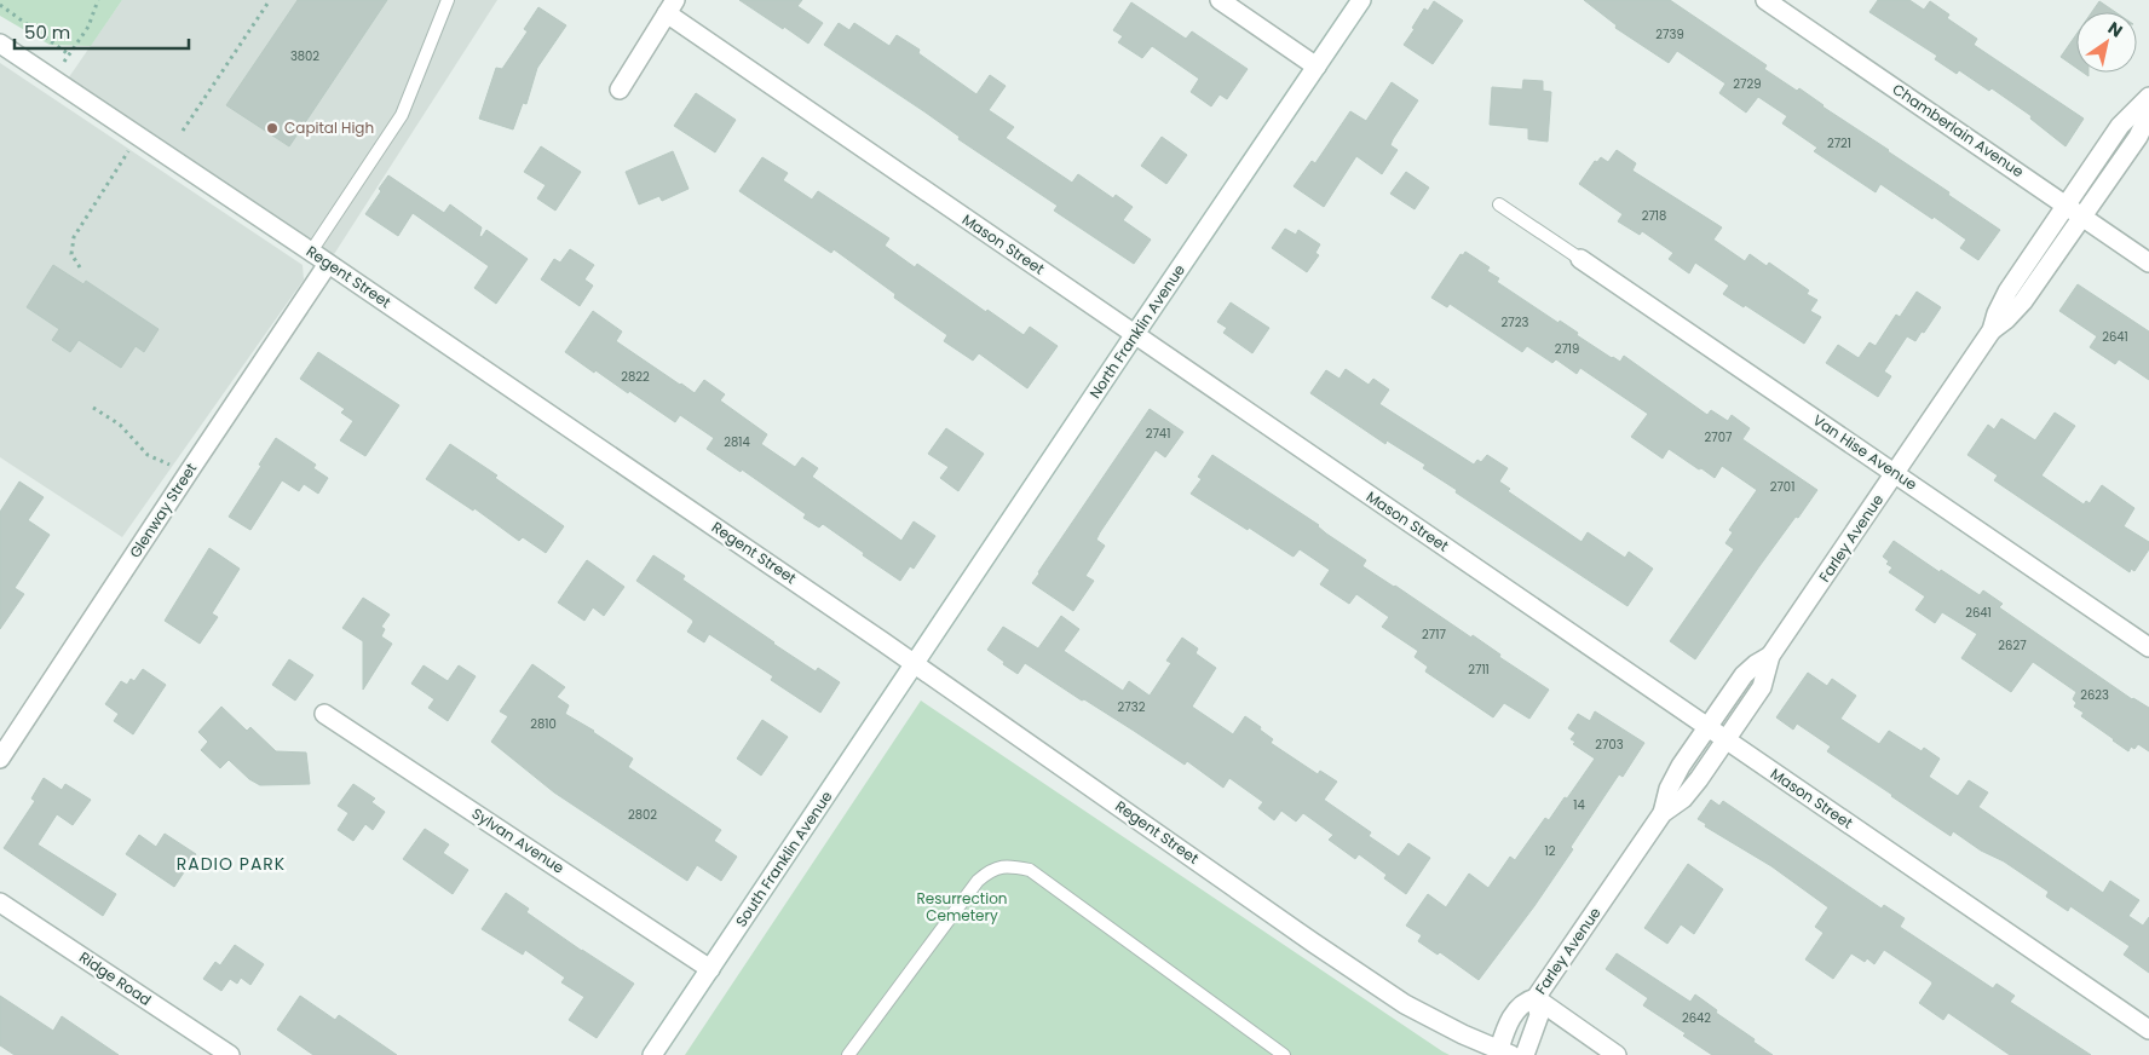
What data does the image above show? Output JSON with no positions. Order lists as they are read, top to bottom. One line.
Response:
{"streets":{"street":["Chamberlain Avenue","Mason Street","Regent Street","North Franklin Avenue","Van Hise Avenue","Glenway Street","Farley Avenue","Sylvan Avenue","South Franklin Avenue","Ridge Road"]},"crossings":[["Chamberlain Avenue","Farley Avenue"],["Mason Street","North Franklin Avenue"],["Mason Street","Farley Avenue"],["Regent Street","North Franklin Avenue"],["Regent Street","Glenway Street"],["Regent Street","Farley Avenue"],["Regent Street","South Franklin Avenue"],["North Franklin Avenue","South Franklin Avenue"],["Van Hise Avenue","Farley Avenue"],["Sylvan Avenue","South Franklin Avenue"]],"districts":["RADIO PARK"],"parks":["Resurrection Cemetery"],"places":["Capital High"],"house_numbers":["2739","3802","2729","2721","2718","2723","2641","2719","2822","2741","2707","2814","2701","2641","2717","2627","2711","2623","2732","2810","2703","14","2802","12","2642"],"scale_bar":"50 m","north":"top right"}
